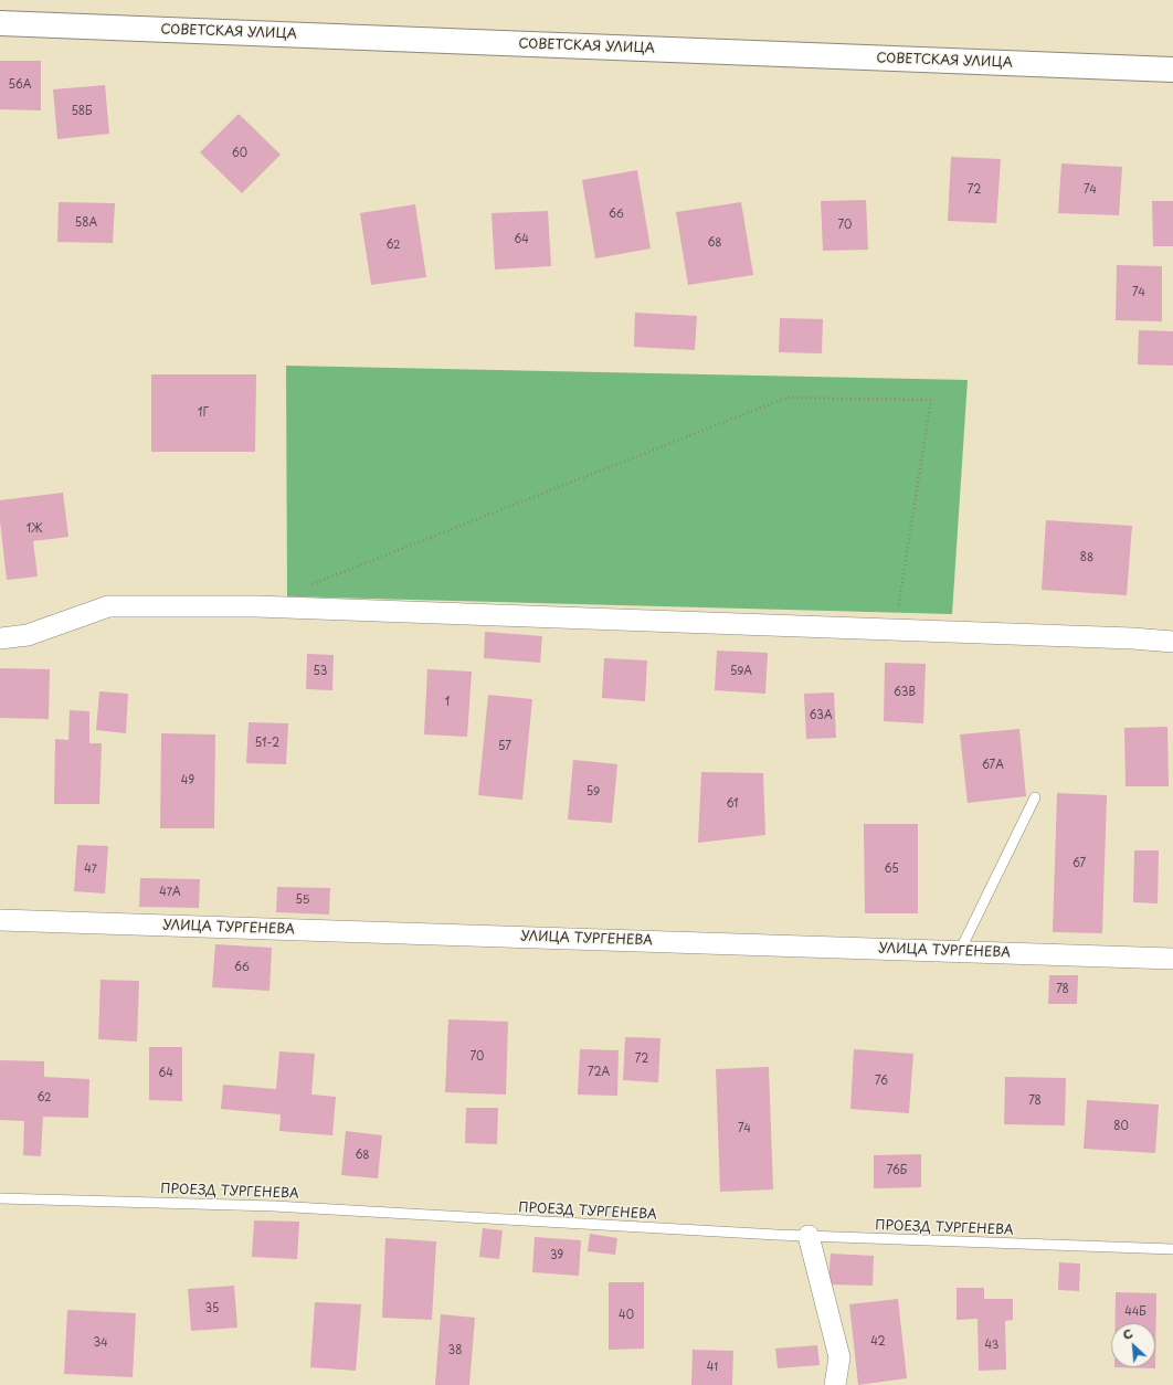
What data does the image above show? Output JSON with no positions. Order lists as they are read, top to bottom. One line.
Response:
{"streets":{"street":["СОВЕТСКАЯ УЛИЦА","УЛИЦА ТУРГЕНЕВА"],"lane":["ПРОЕЗД ТУРГЕНЕВА"]},"house_numbers":["56А","58Б","60","72","74","66","58А","70","64","68","62","74","1Г","1Ж","88","53","59А","63В","1","63А","51-2","57","67А","49","59","61","67","47","65","47А","55","66","78","70","72","72А","64","76","62","78","80","74","68","76Б","39","35","44Б","40","42","34","43","38","41"],"north":"top left"}
